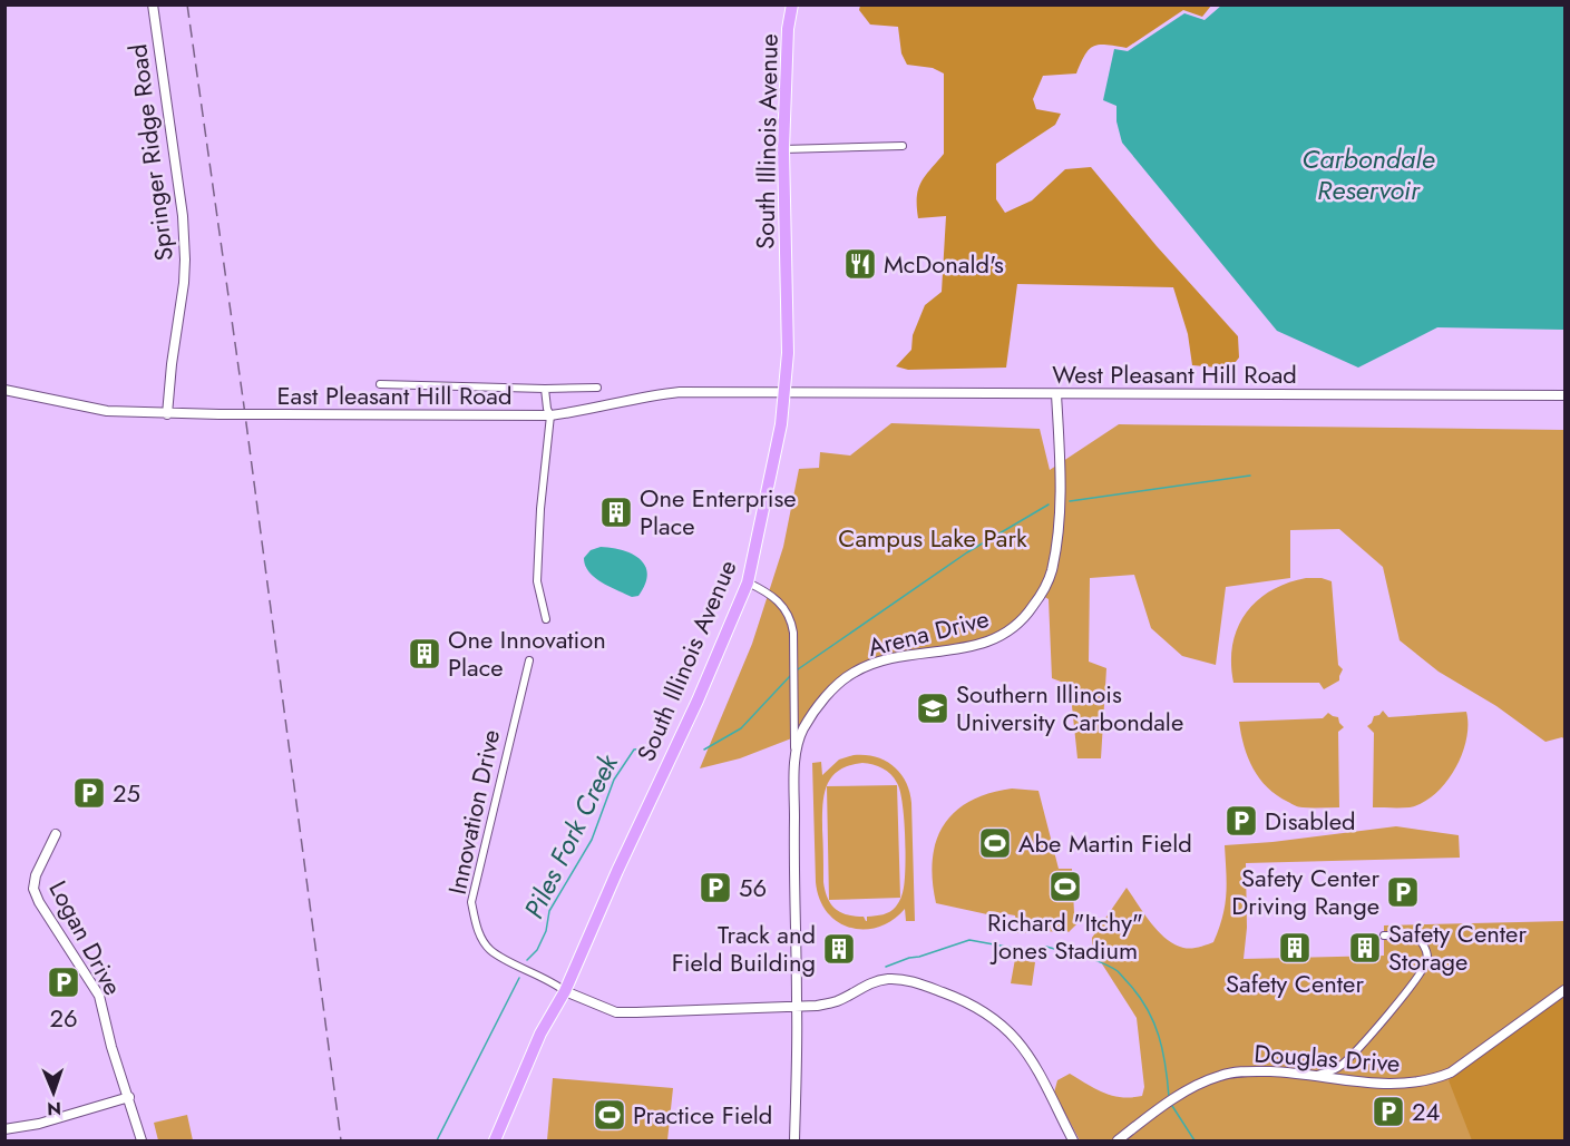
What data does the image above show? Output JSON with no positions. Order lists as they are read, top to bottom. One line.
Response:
{"streets":{"highway":["South Illinois Avenue"],"street":["Springer Ridge Road","West Pleasant Hill Road","East Pleasant Hill Road","Arena Drive","Innovation Drive","Logan Drive","Douglas Drive"]},"crossings":[["South Illinois Avenue","West Pleasant Hill Road"],["South Illinois Avenue","East Pleasant Hill Road"],["South Illinois Avenue","Innovation Drive"],["Springer Ridge Road","East Pleasant Hill Road"],["West Pleasant Hill Road","East Pleasant Hill Road"],["West Pleasant Hill Road","Arena Drive"]],"water":["Carbondale Reservoir","Piles Fork Creek"],"parks":["Campus Lake Park"],"places":{"restaurant":["McDonald's"],"building":["One Enterprise Place","One Innovation Place","Safety Center","Safety Center Storage","Track and Field Building"],"school or university":["Southern Illinois University Carbondale"],"parking":["25","Disabled","56","Safety Center Driving Range","26","24"],"sports":["Abe Martin Field","Richard \"Itchy\" Jones Stadium","Practice Field"]},"north":"bottom"}
